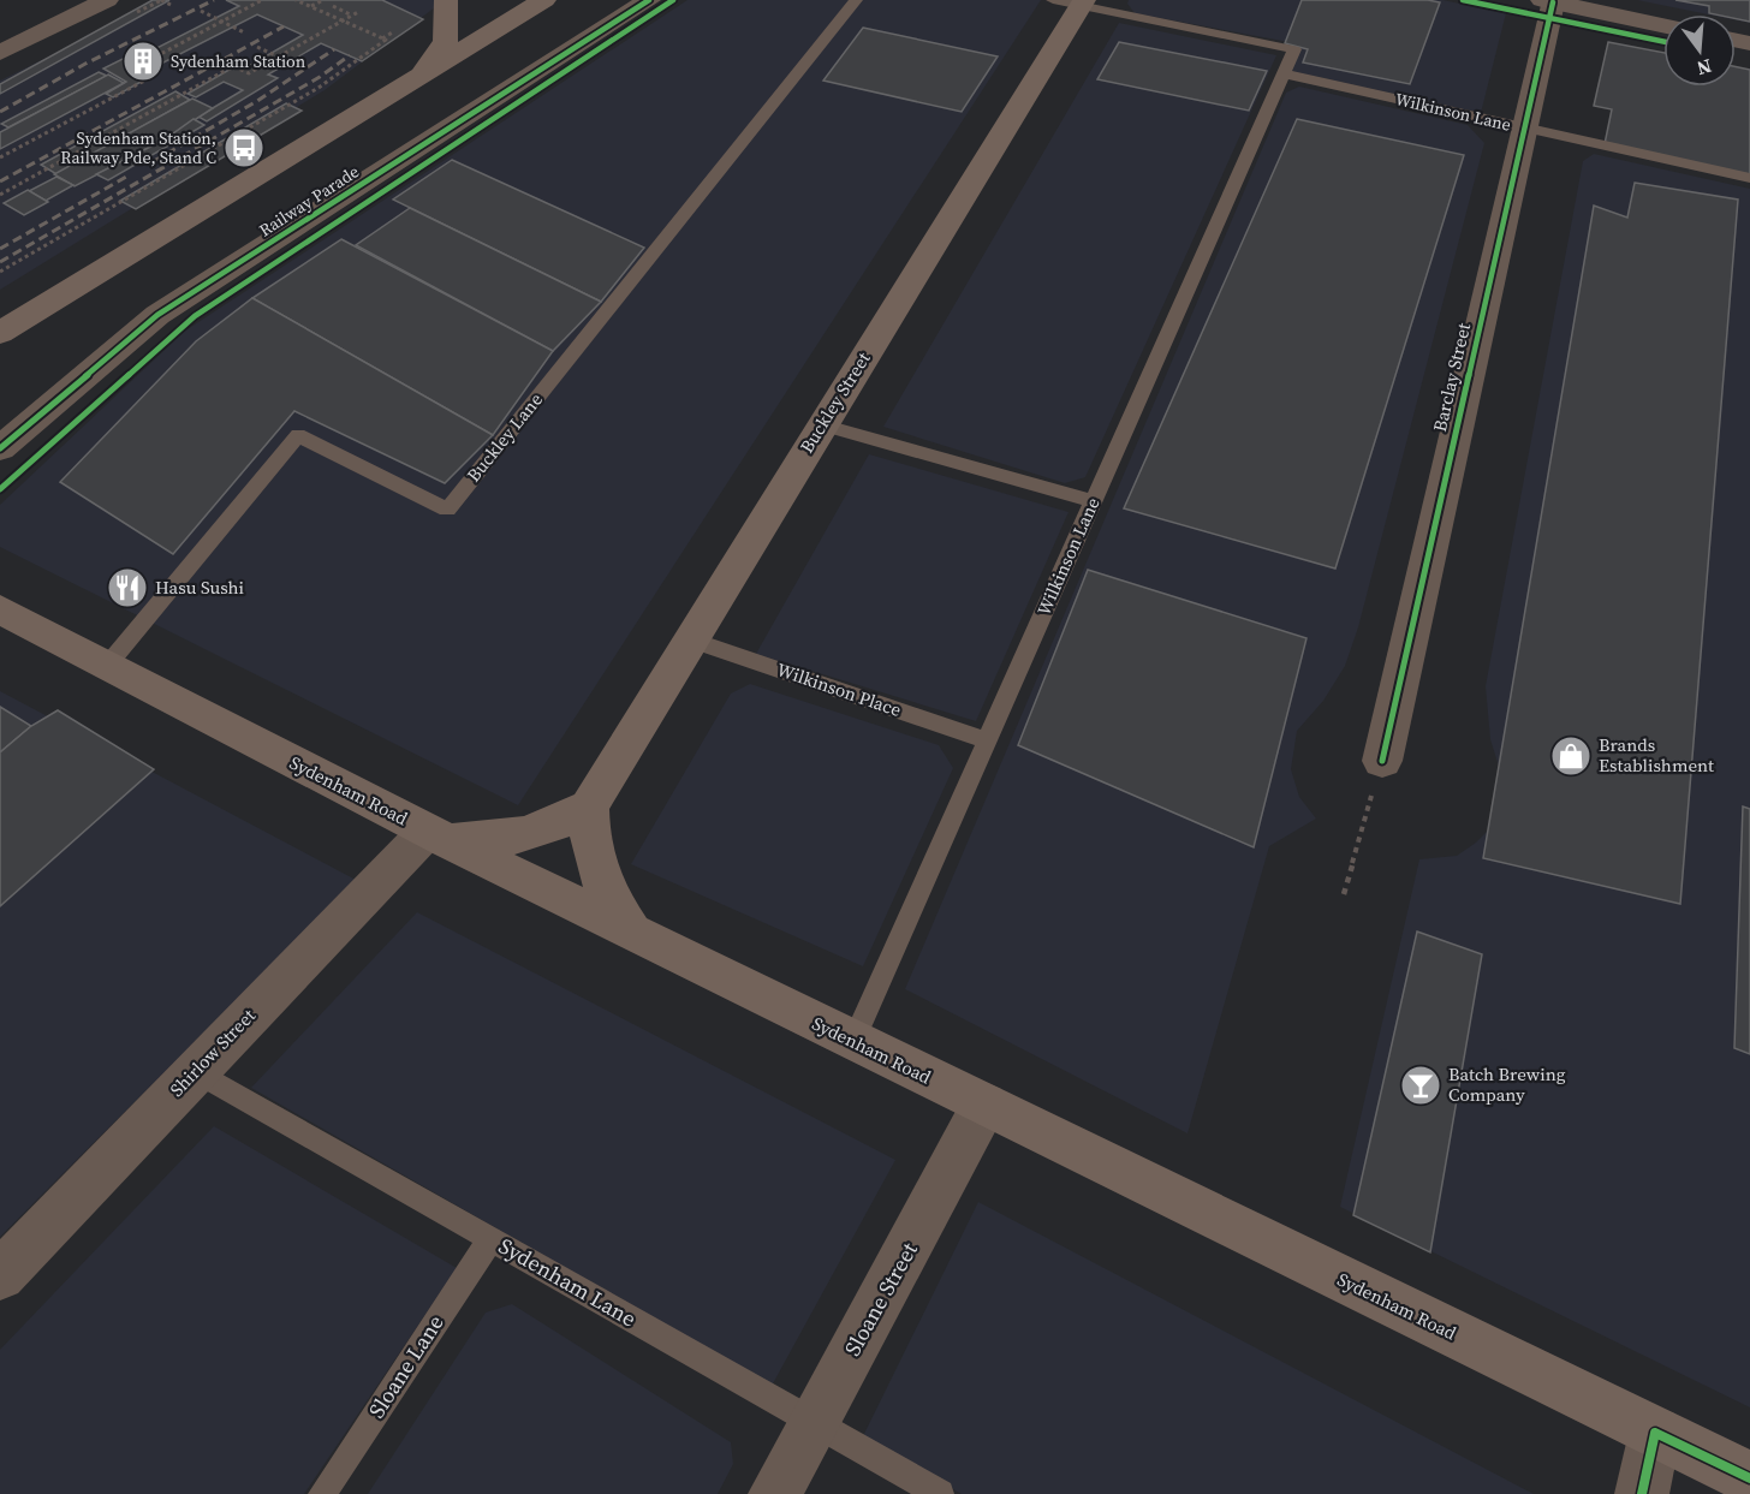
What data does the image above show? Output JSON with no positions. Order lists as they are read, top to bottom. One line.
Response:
{"streets":{"main road":["Buckley Street","Sydenham Road"],"street":["Railway Parade","Barclay Street","Shirlow Street","Sloane Street"],"lane":["Wilkinson Lane","Buckley Lane","Wilkinson Place","Sydenham Lane","Sloane Lane"]},"crossings":[["Wilkinson Lane","Barclay Street"],["Wilkinson Lane","Buckley Street"],["Wilkinson Lane","Wilkinson Place"],["Wilkinson Lane","Sydenham Road"],["Buckley Street","Wilkinson Place"],["Buckley Street","Sydenham Road"],["Buckley Street","Shirlow Street"],["Buckley Lane","Sydenham Road"],["Sydenham Road","Shirlow Street"],["Sydenham Road","Sloane Street"],["Shirlow Street","Sydenham Lane"],["Sydenham Lane","Sloane Street"],["Sydenham Lane","Sloane Lane"]],"places":{"building":["Sydenham Station"],"bus stop":["Sydenham Station, Railway Pde, Stand C"],"restaurant":["Hasu Sushi"],"shop":["Brands Establishment"],"bar":["Batch Brewing Company"]},"north":"bottom"}
